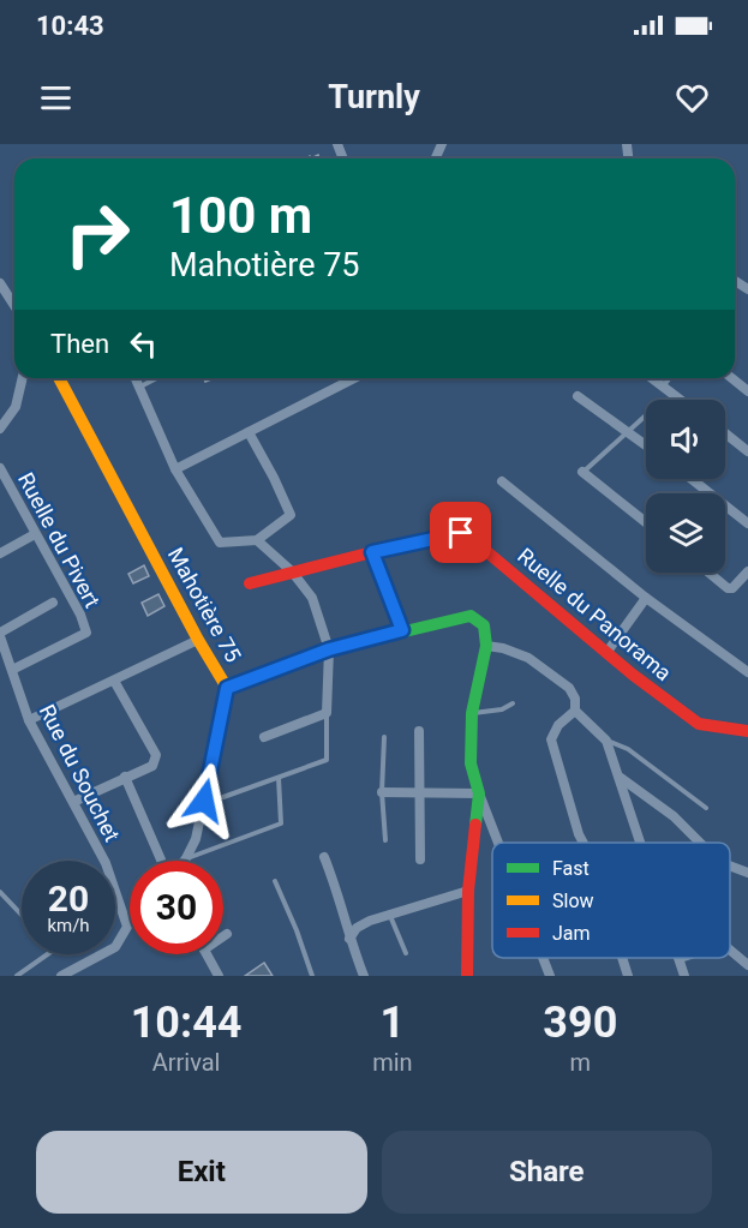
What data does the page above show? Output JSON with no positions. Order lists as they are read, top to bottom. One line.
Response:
{"streets":{"street":["Ruelle du Pivert","Mahotière 75","Ruelle du Panorama","Rue du Souchet"]},"crossings":[["Ruelle du Pivert","Rue du Souchet"]],"legend":["Fast","Slow","Jam"],"page":{"status":"10:43","header":"Turnly","turn":["100 m","Mahotière 75"],"then":"Then","speed":"20 km/h","limit":"30","eta":["10:44","Arrival","1","min","390","m"],"buttons":["Exit","Share"]}}
